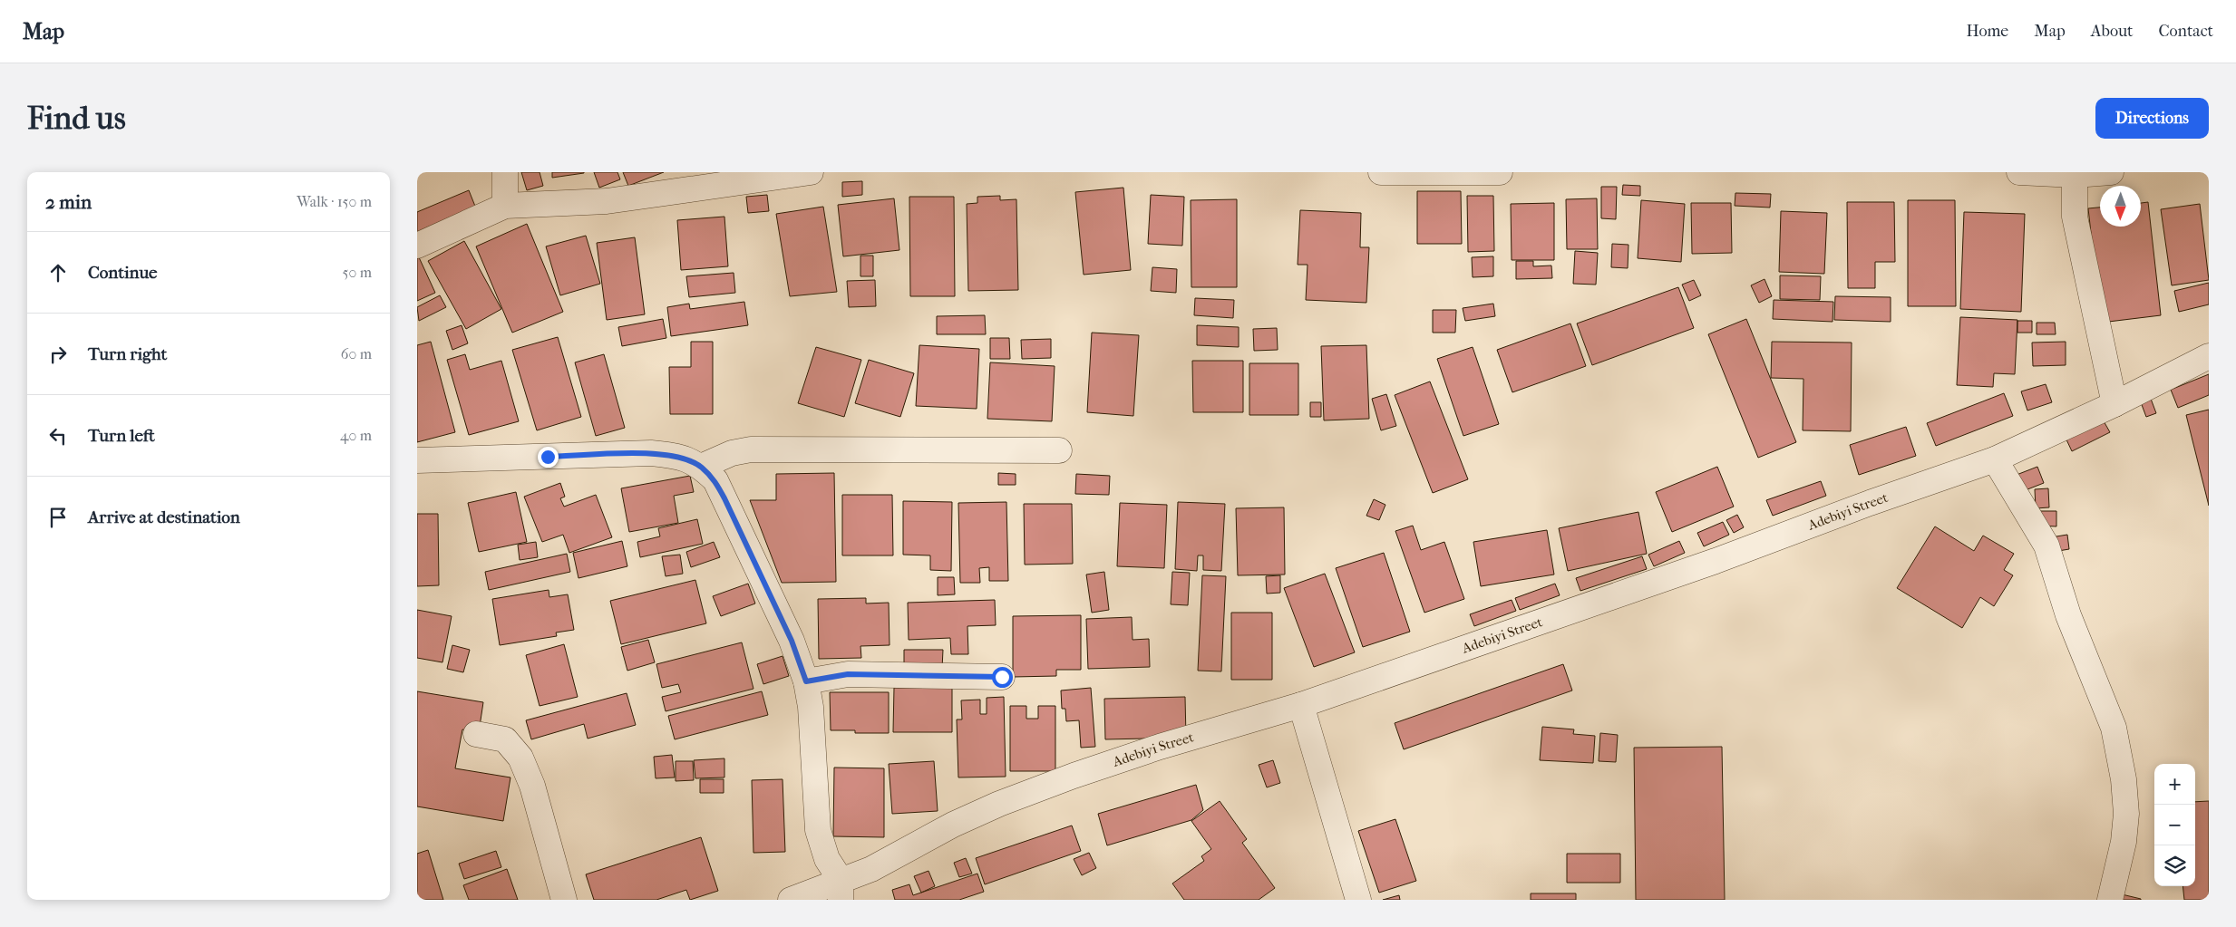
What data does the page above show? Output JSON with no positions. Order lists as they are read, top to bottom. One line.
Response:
{"streets":{"street":["Adebiyi Street"]},"north":"bottom","page":{"header":"Map","nav":["Home","Map","About","Contact"],"buttons":"Directions","title":"Find us","heading":["2 min","Walk · 150 m"],"list":[["Continue","50 m"],["Turn right","60 m"],["Turn left","40 m"],"Arrive at destination"],"map_buttons":["+","−"]}}
